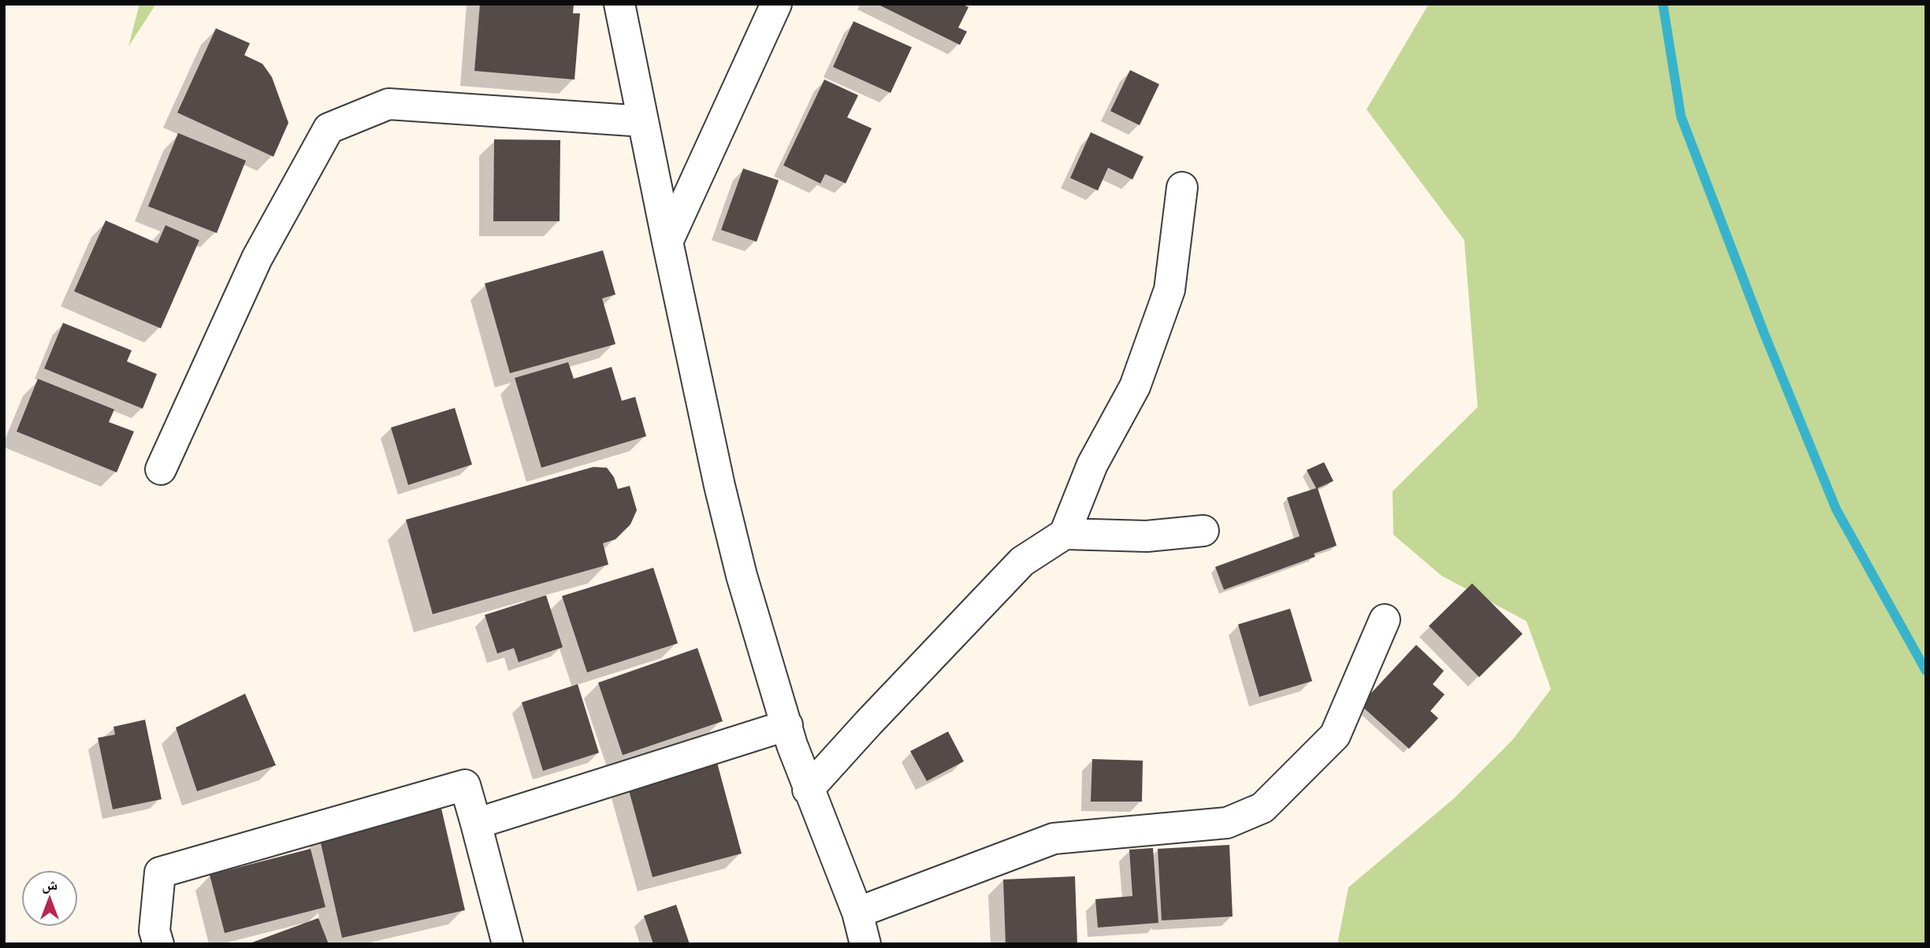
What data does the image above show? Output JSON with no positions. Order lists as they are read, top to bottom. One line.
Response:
{"north":"top"}
